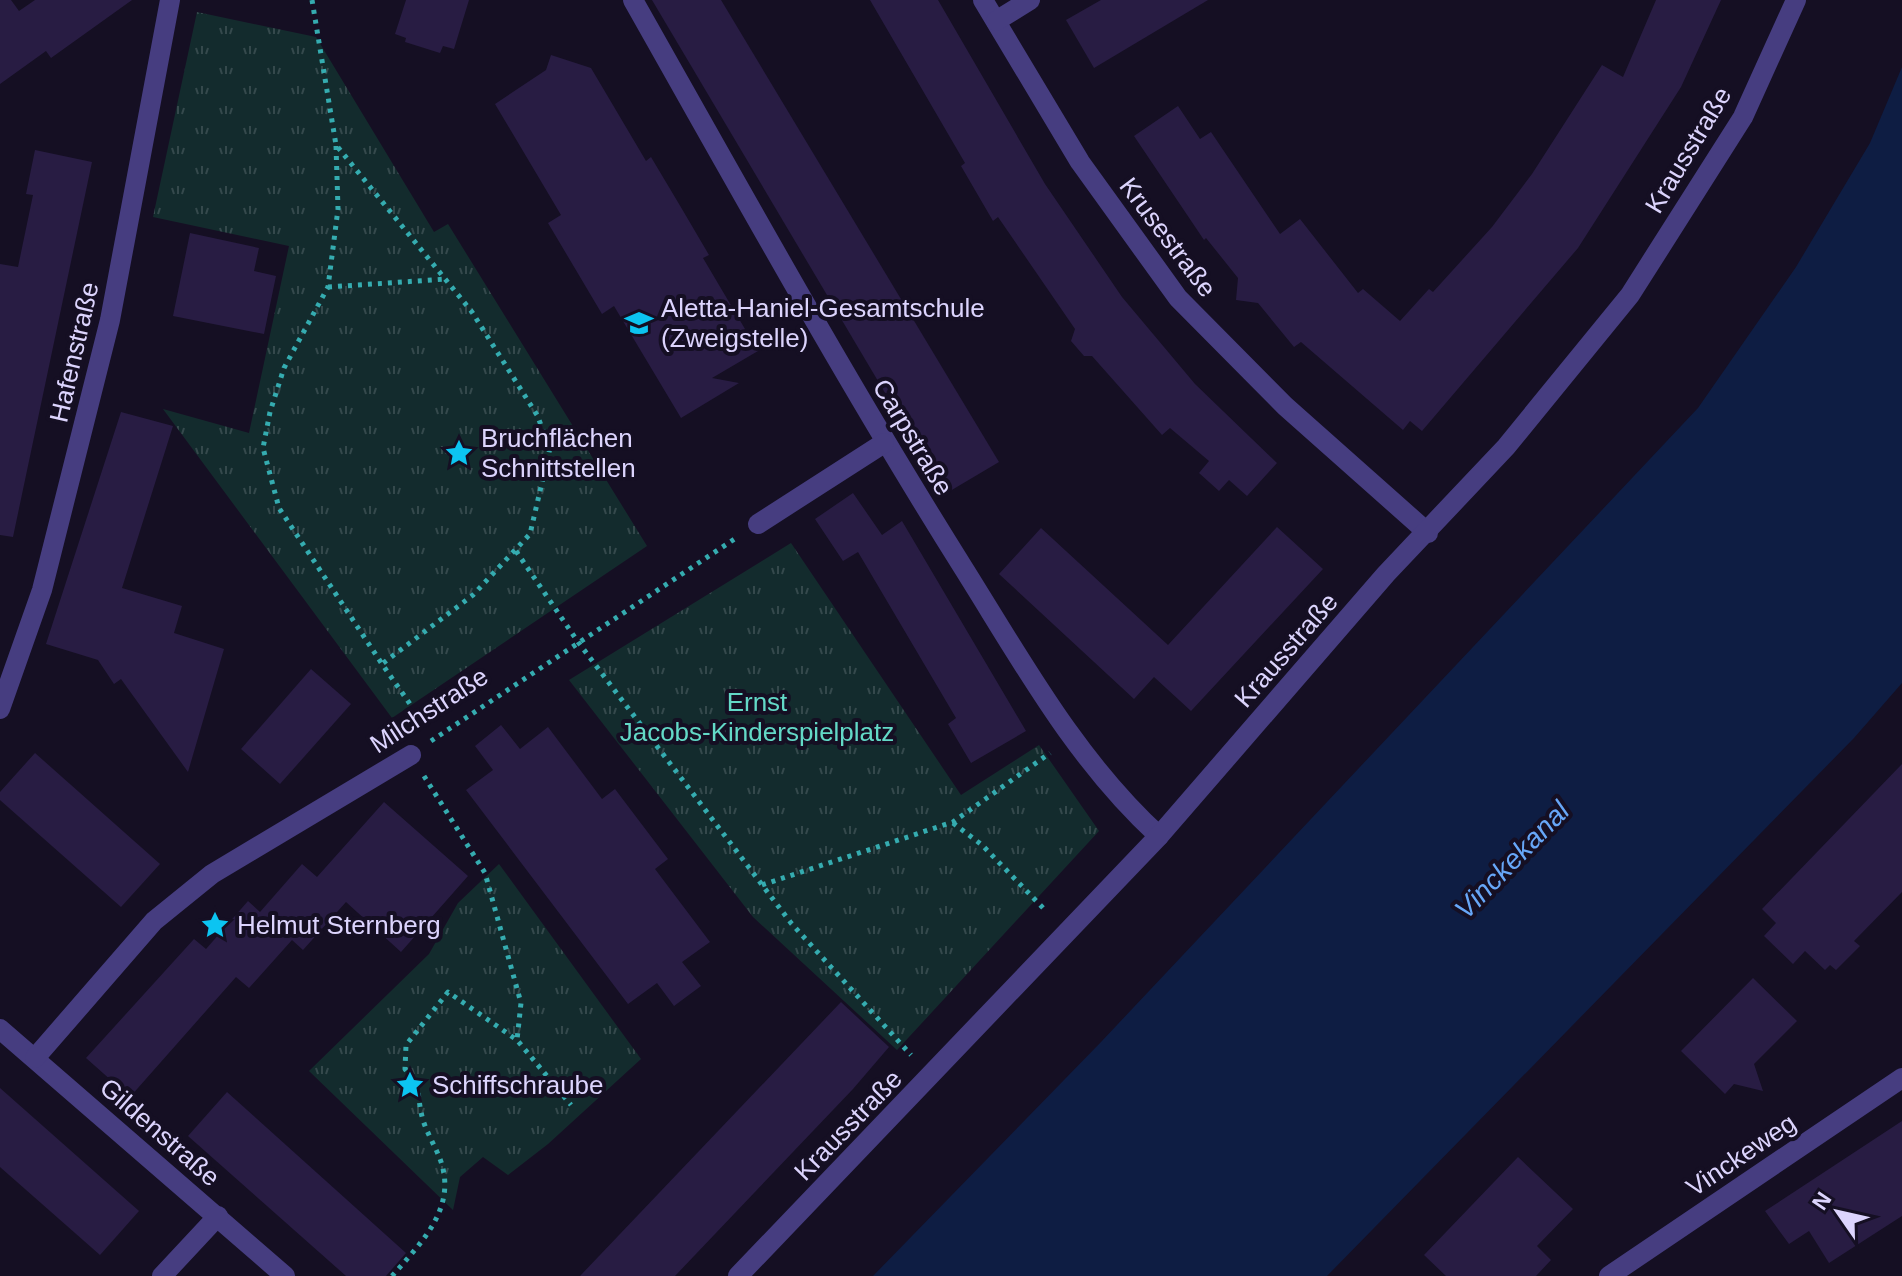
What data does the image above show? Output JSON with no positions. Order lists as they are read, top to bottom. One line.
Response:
{"streets":{"street":["Krausstraße","Krusestraße","Hafenstraße","Carpstraße","Milchstraße","Gildenstraße","Vinckeweg"]},"crossings":[["Krausstraße","Krusestraße"],["Krausstraße","Carpstraße"],["Milchstraße","Gildenstraße"]],"water":["Vinckekanal"],"parks":["Ernst Jacobs-Kinderspielplatz"],"places":{"school or university":["Aletta-Haniel-Gesamtschule (Zweigstelle)"],"place":["Bruchflächen Schnittstellen","Helmut Sternberg","Schiffschraube"]},"north":"top left"}
